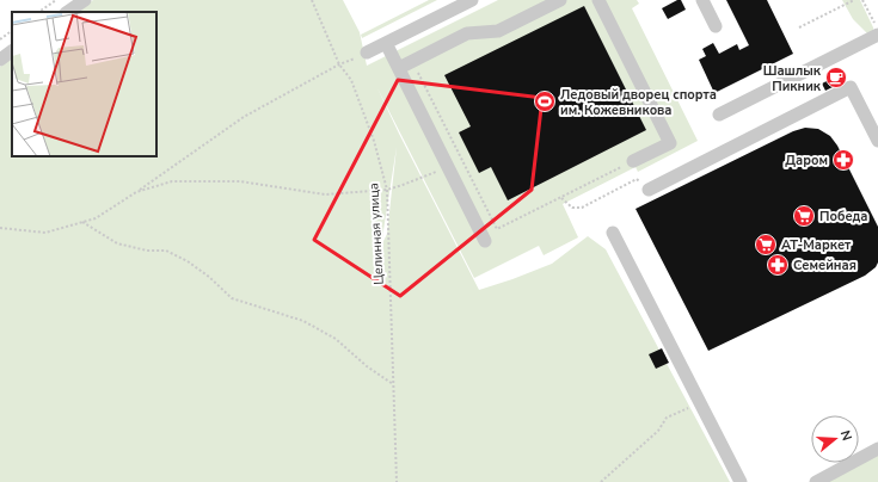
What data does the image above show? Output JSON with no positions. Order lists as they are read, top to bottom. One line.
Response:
{"streets":{"path":["Целинная улица"]},"places":{"cafe":["Шашлык Пикник"],"sports":["Ледовый дворец спорта им. Кожевникова"],"pharmacy":["Даром","Семейная"],"supermarket":["Победа","АТ-Маркет"]},"north":"right"}
